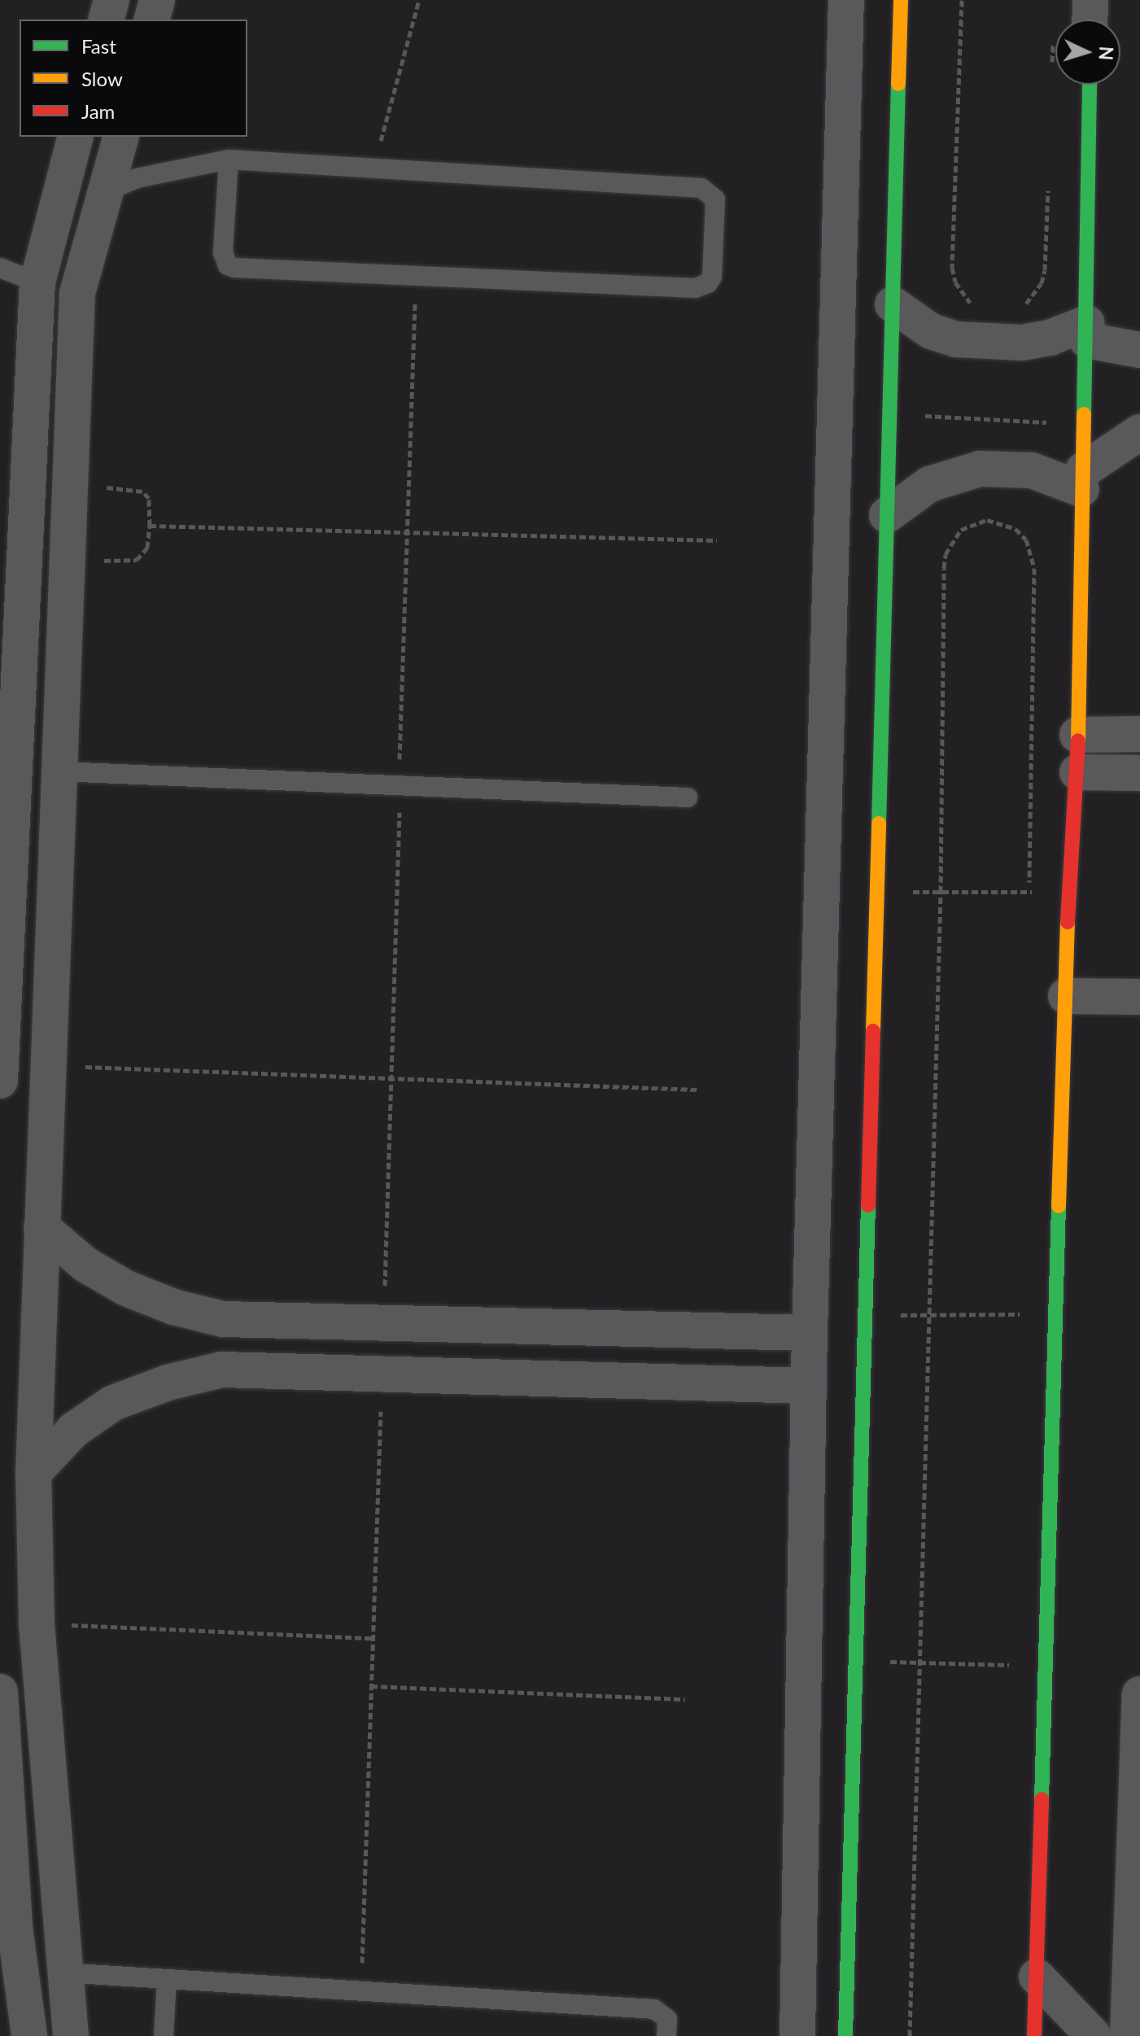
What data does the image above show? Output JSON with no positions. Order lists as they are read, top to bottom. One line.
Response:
{"legend":["Fast","Slow","Jam"],"north":"right"}
